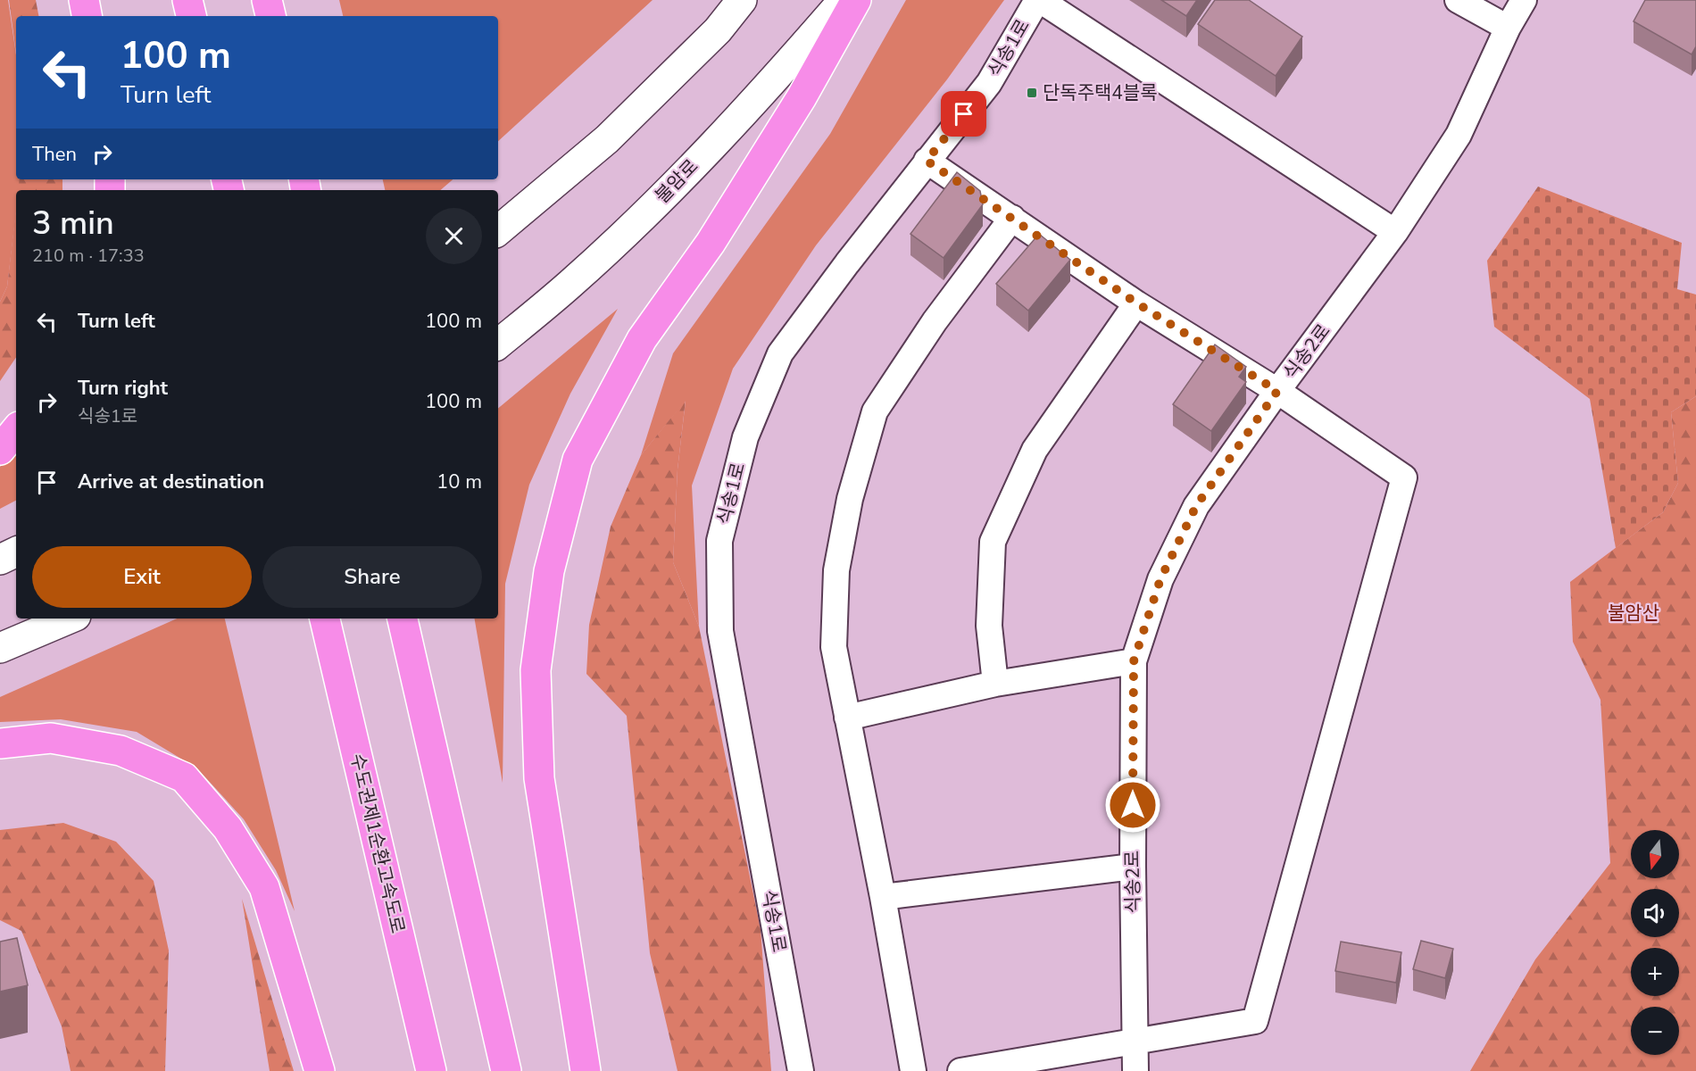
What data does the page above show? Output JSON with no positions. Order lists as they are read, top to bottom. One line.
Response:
{"streets":{"highway":["수도권제1순환고속도로"],"street":["식송1로","불암로","식송2로"]},"parks":["불암산"],"places":{"transit":["단독주택4블록"]},"north":"bottom","page":{"turn":["100 m","Turn left"],"then":"Then","heading":["3 min","210 m · 17:33"],"list":[{"name":"Turn left","value":"100 m"},{"name":"Turn right","note":"식송1로","value":"100 m"},{"name":"Arrive at destination","value":"10 m"}],"buttons":["Exit","Share"],"map_buttons":["+","−"]}}
